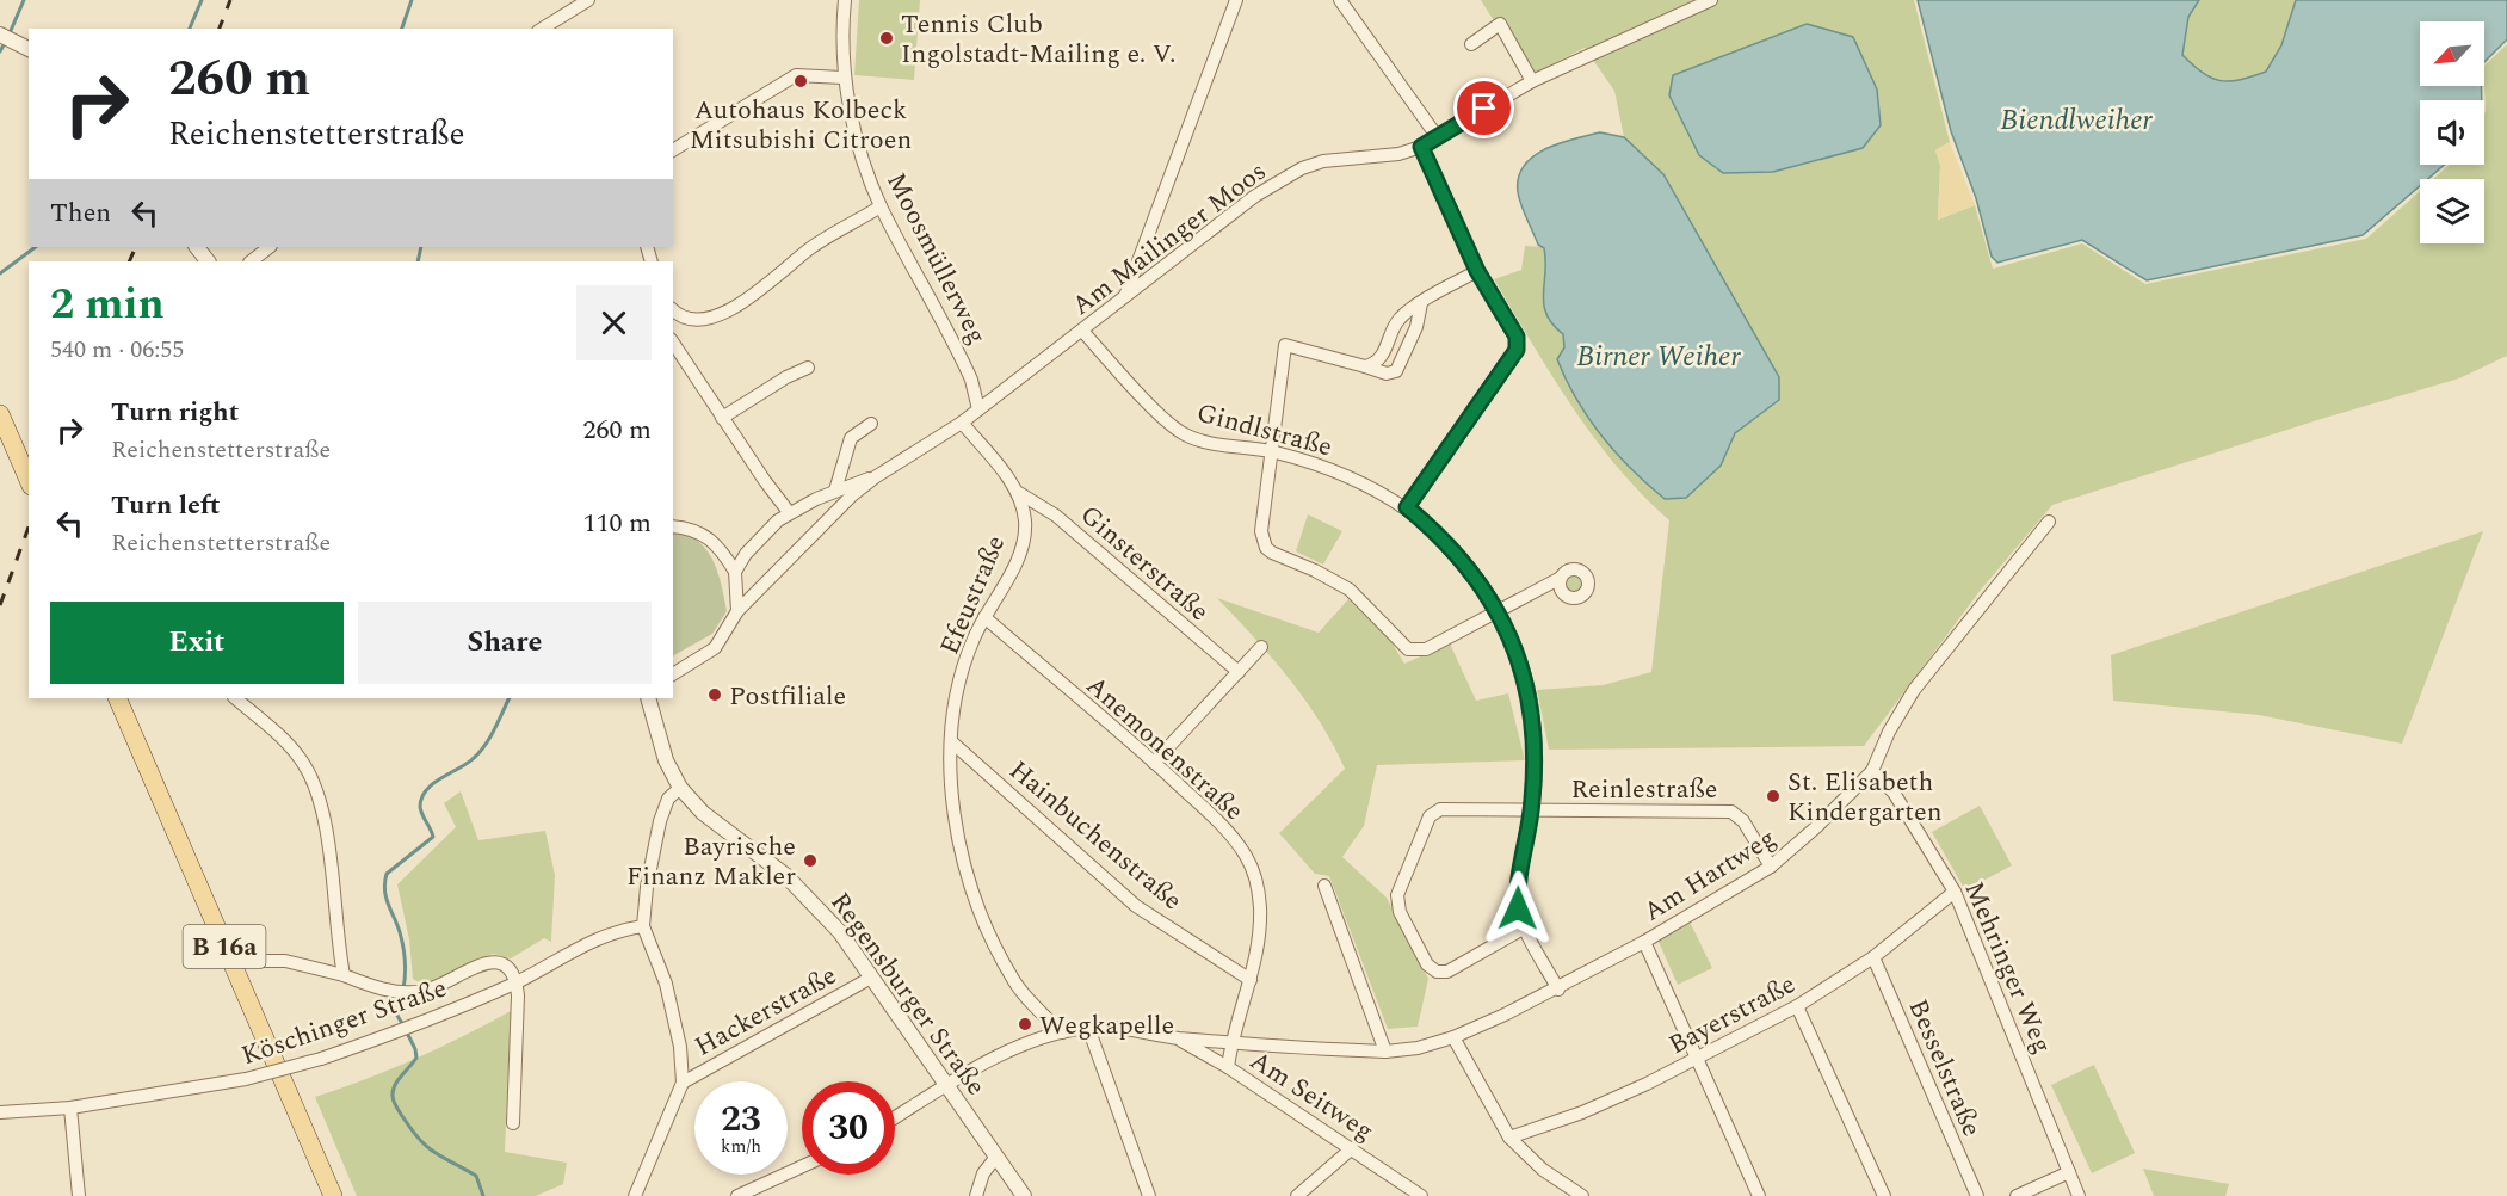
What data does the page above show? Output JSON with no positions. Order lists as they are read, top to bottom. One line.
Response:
{"streets":{"main road":["B 16a"],"street":["Am Mailinger Moos","Moosmüllerweg","Gindlstraße","Ginsterstraße","Efeustraße","Anemonenstraße","Reinlestraße","Hainbuchenstraße","Am Hartweg","Mehringer Weg","Regensburger Straße","Hackerstraße","Bayerstraße","Köschinger Straße","Besselstraße","Am Seitweg"]},"crossings":[["Am Mailinger Moos","Moosmüllerweg"],["Am Mailinger Moos","Gindlstraße"],["Gindlstraße","Reinlestraße"],["Gindlstraße","Am Hartweg"],["Ginsterstraße","Efeustraße"],["Efeustraße","Anemonenstraße"],["Efeustraße","Hainbuchenstraße"],["Efeustraße","Am Hartweg"],["Anemonenstraße","Hainbuchenstraße"],["Anemonenstraße","Am Hartweg"],["Anemonenstraße","Am Seitweg"],["Reinlestraße","Am Hartweg"],["Am Hartweg","Mehringer Weg"],["Am Hartweg","Regensburger Straße"],["Am Hartweg","Am Seitweg"],["Mehringer Weg","Bayerstraße"],["Regensburger Straße","Hackerstraße"],["Bayerstraße","Besselstraße"]],"water":["Biendlweiher","Birner Weiher"],"places":["Tennis Club Ingolstadt-Mailing e. V.","Autohaus Kolbeck Mitsubishi Citroen","Postfiliale","St. Elisabeth Kindergarten","Bayrische Finanz Makler","Wegkapelle"],"north":"bottom left","page":{"turn":["260 m","Reichenstetterstraße"],"then":"Then","heading":["2 min","540 m · 06:55"],"list":[{"name":"Turn right","note":"Reichenstetterstraße","value":"260 m"},{"name":"Turn left","note":"Reichenstetterstraße","value":"110 m"}],"buttons":["Exit","Share"],"speed":"23 km/h","limit":"30"}}
